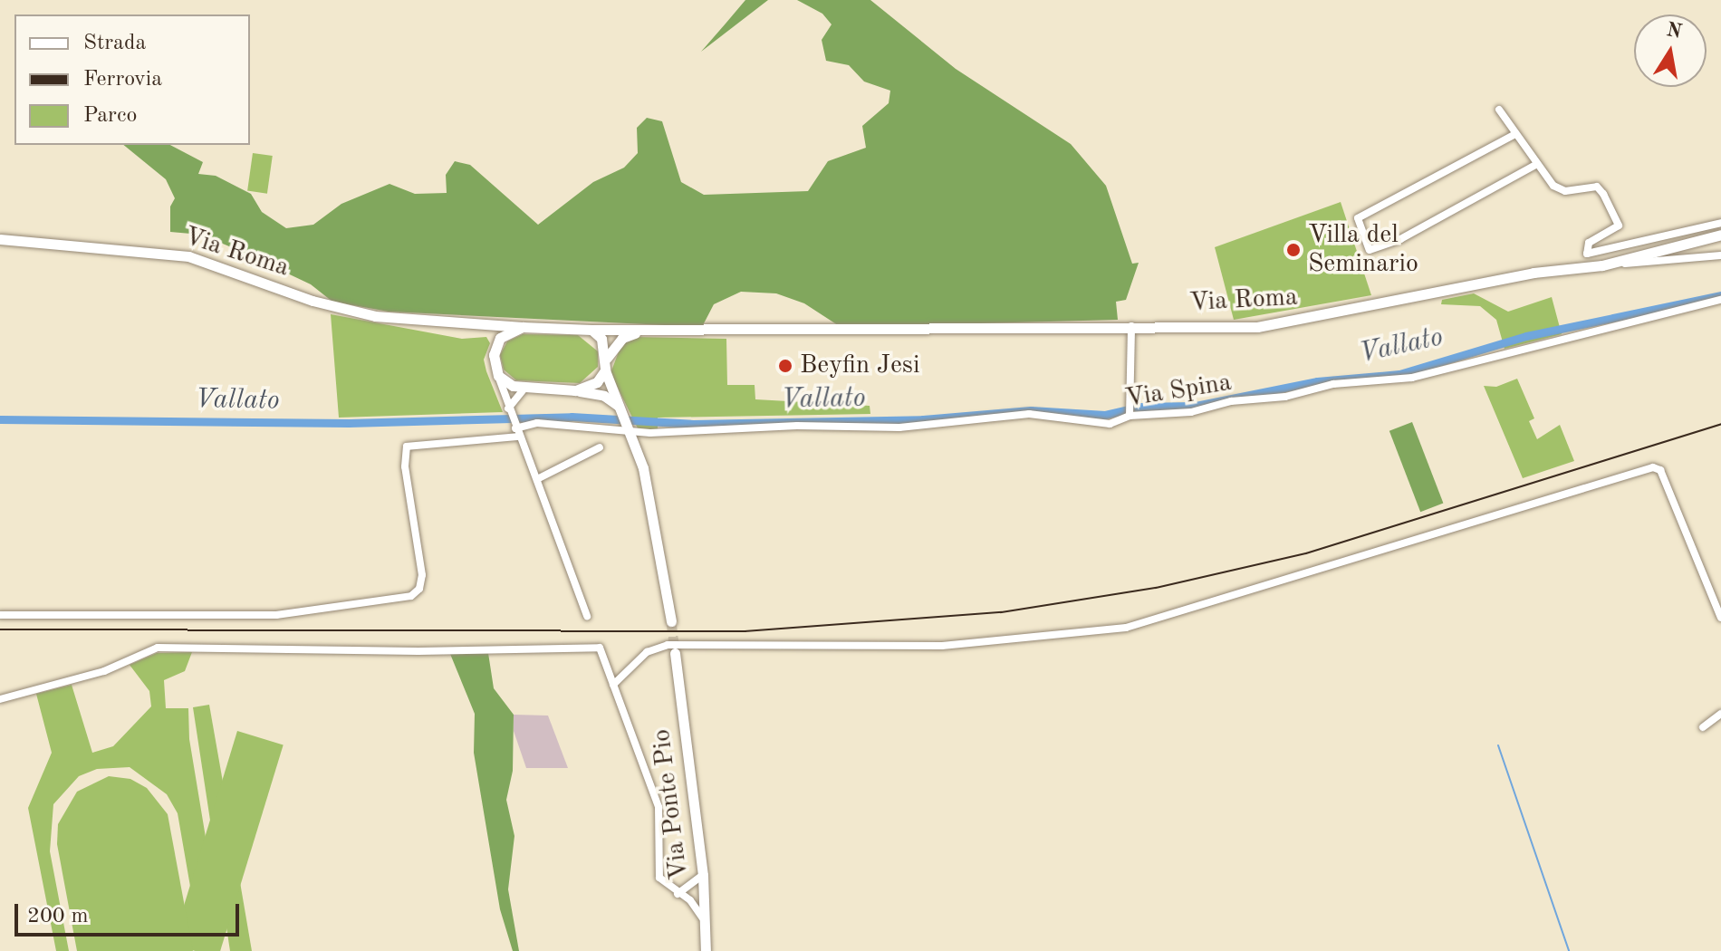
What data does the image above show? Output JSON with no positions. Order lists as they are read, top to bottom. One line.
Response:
{"streets":{"main road":["Via Roma","Via Ponte Pio"],"street":["Via Spina"]},"water":["Vallato"],"places":["Villa del Seminario","Beyfin Jesi"],"legend":["Strada","Ferrovia","Parco"],"scale_bar":"200 m","north":"top"}
